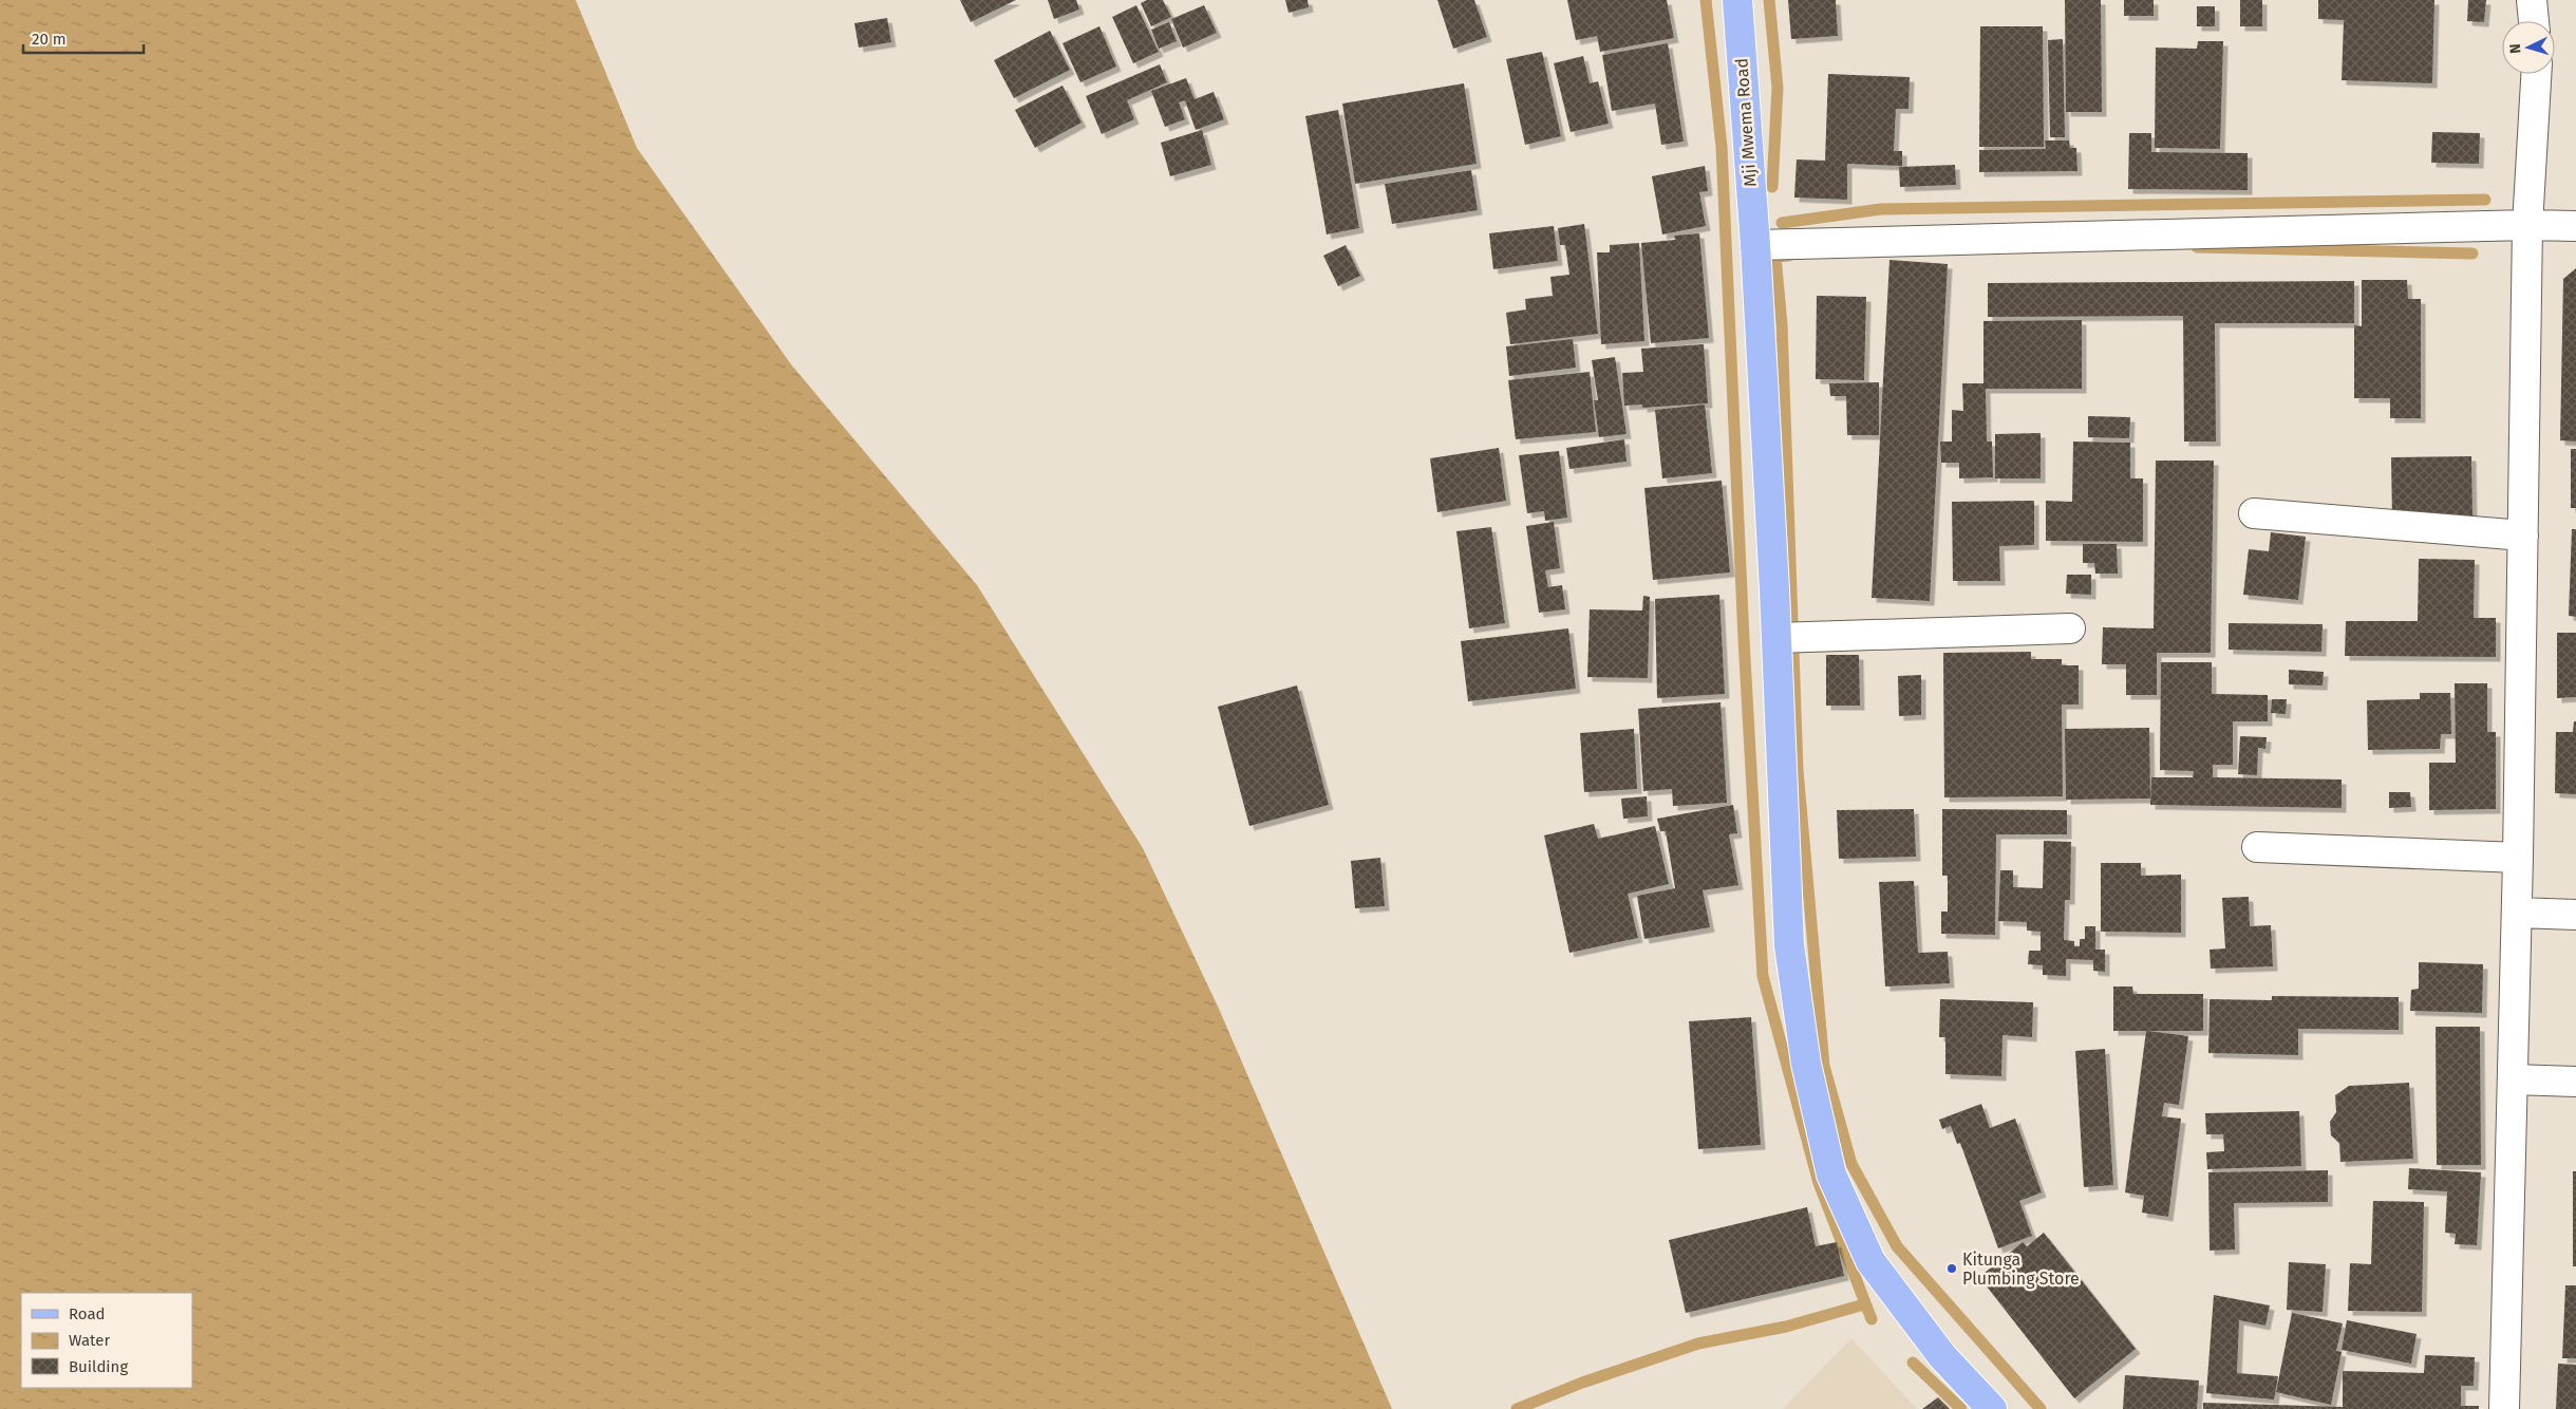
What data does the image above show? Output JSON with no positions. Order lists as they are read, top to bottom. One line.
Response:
{"streets":{"main road":["Mji Mwema Road"]},"places":["Kitunga Plumbing Store"],"legend":["Road","Water","Building"],"scale_bar":"20 m","north":"left"}
